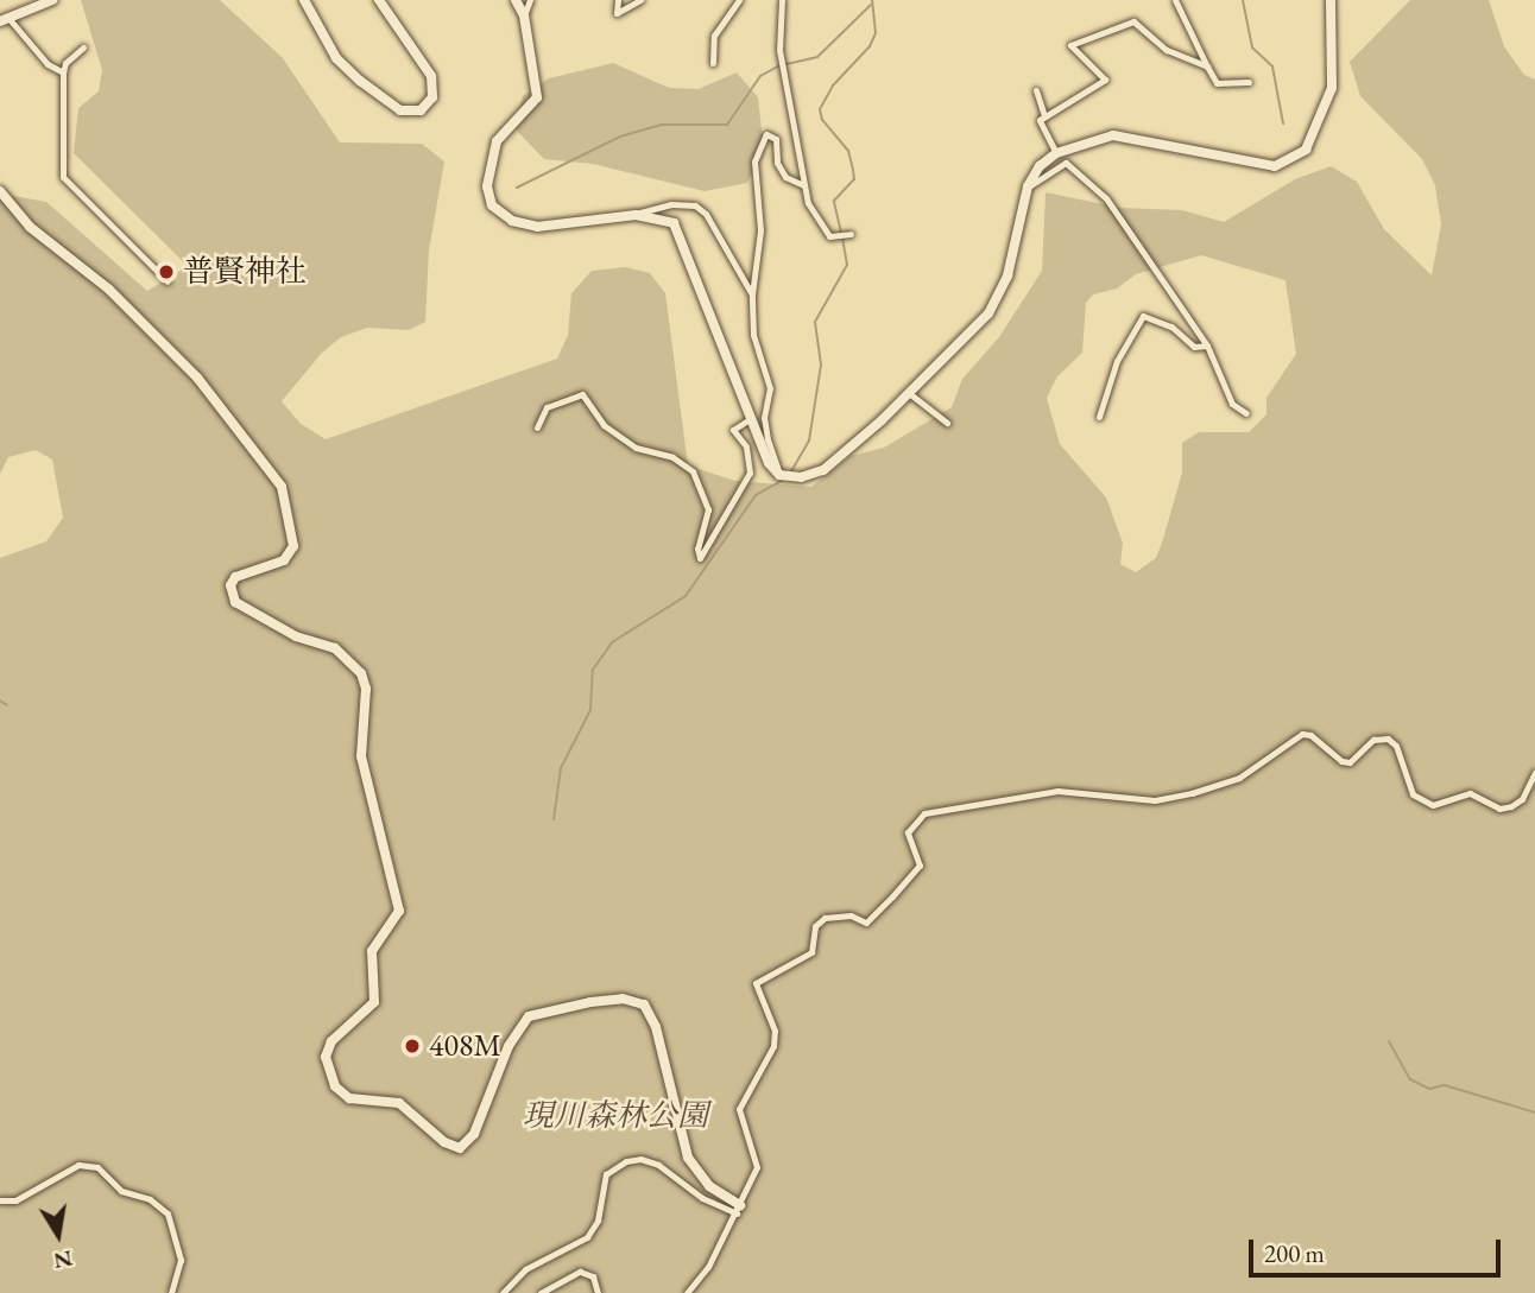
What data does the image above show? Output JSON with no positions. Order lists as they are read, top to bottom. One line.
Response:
{"parks":["現川森林公園"],"places":["普賢神社","408M"],"scale_bar":"200 m","north":"bottom"}
